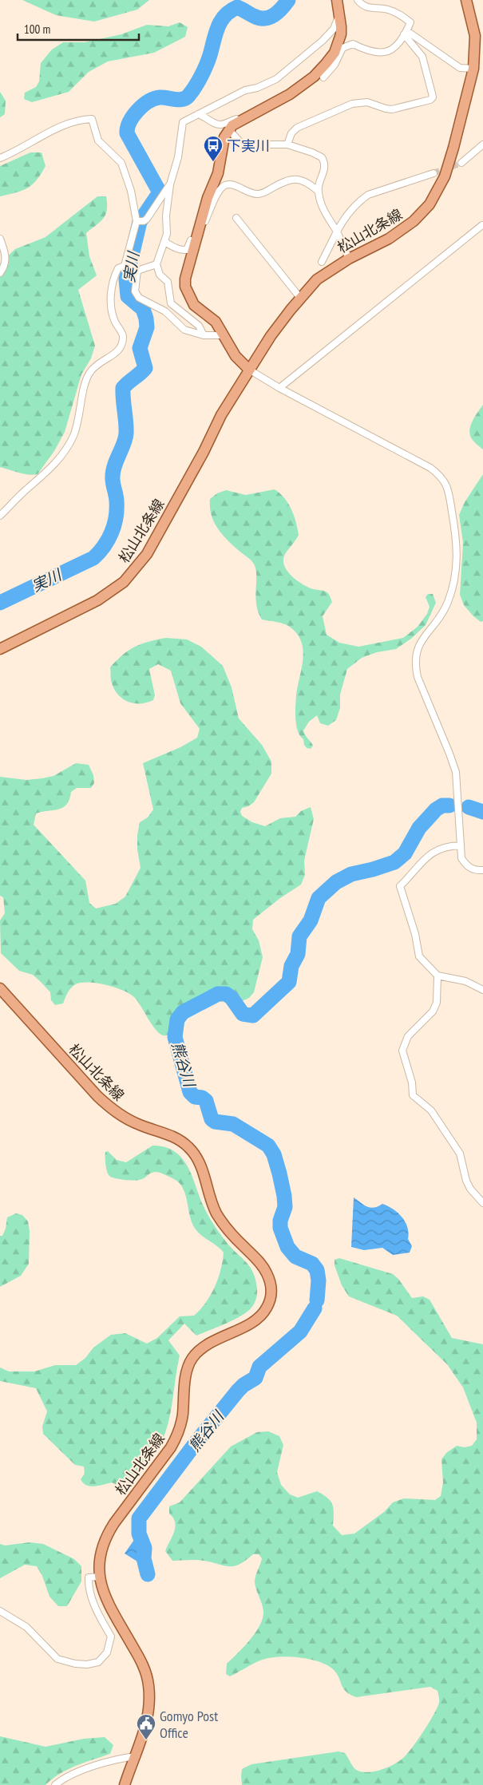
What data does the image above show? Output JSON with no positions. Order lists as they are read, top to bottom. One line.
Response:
{"streets":{"main road":["松山北条線"]},"water":["実川","熊谷川"],"places":{"bus stop":["下実川"],"public building":["Gomyo Post Office"]},"scale_bar":"100 m"}
